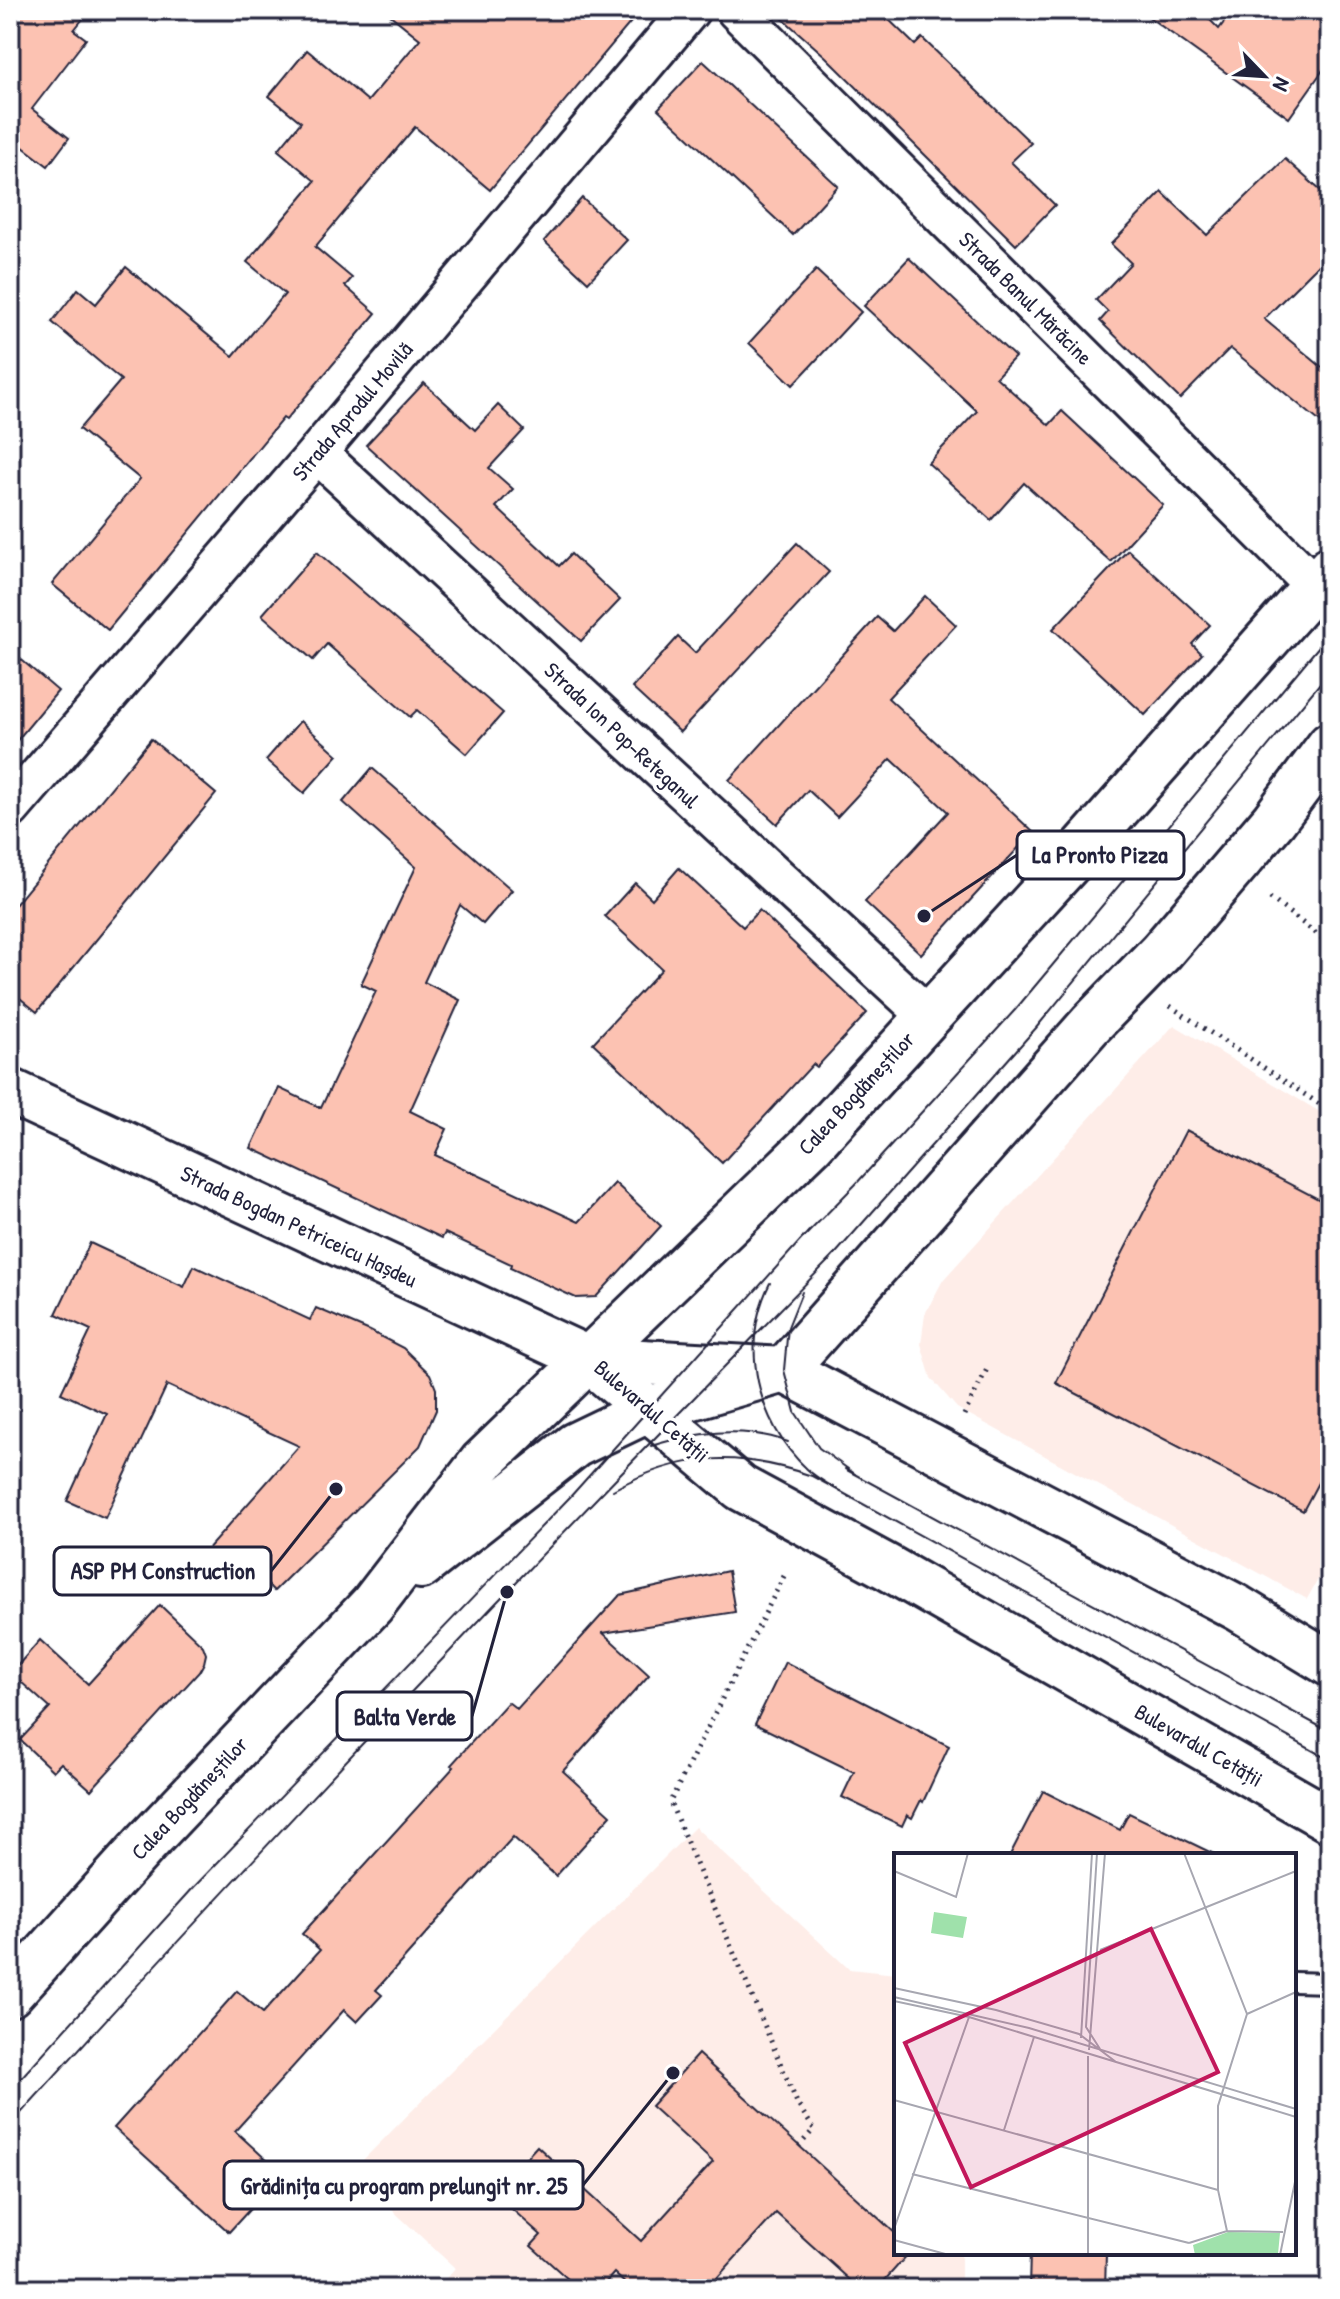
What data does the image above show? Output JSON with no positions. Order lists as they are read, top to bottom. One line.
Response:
{"streets":{"main road":["Calea Bogdăneștilor","Strada Bogdan Petriceicu Hașdeu","Bulevardul Cetății"],"street":["Strada Banul Mărăcine","Strada Aprodul Movilă","Strada Ion Pop-Reteganul"]},"crossings":[["Strada Banul Mărăcine","Calea Bogdăneștilor"],["Strada Aprodul Movilă","Strada Ion Pop-Reteganul"],["Strada Ion Pop-Reteganul","Calea Bogdăneștilor"],["Calea Bogdăneștilor","Strada Bogdan Petriceicu Hașdeu"],["Calea Bogdăneștilor","Bulevardul Cetății"],["Strada Bogdan Petriceicu Hașdeu","Bulevardul Cetății"]],"places":["La Pronto Pizza","ASP PM Construction","Balta Verde","Grădinița cu program prelungit nr. 25"],"north":"bottom right"}
